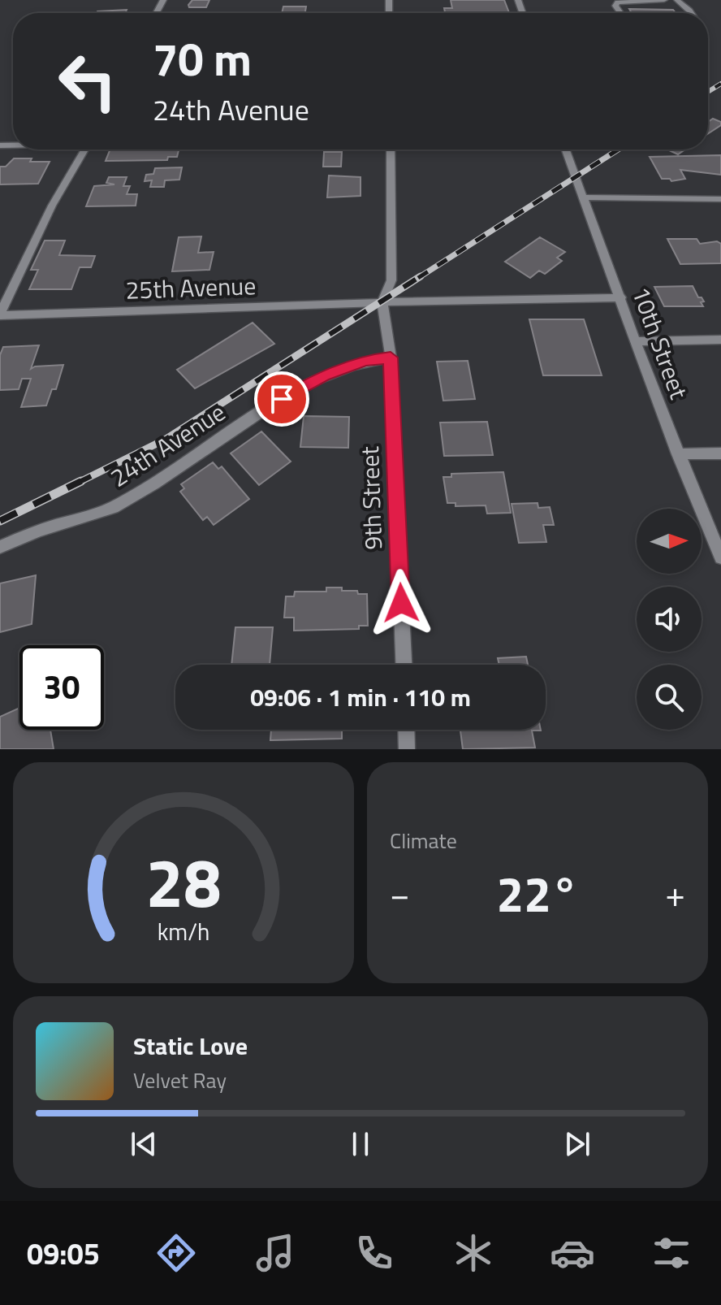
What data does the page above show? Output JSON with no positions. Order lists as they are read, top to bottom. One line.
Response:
{"streets":{"street":["25th Avenue","10th Street","24th Avenue","9th Street"]},"crossings":[["25th Avenue","10th Street"],["24th Avenue","9th Street"]],"north":"right","page":{"turn":["70 m","24th Avenue"],"limit":"30","trip":"09:06 · 1 min · 110 m","tile":"Climate","heat":["−","22°","+"],"song":["Static Love","Velvet Ray"],"tabs":"09:05","gauge":["28","km/h"]}}
